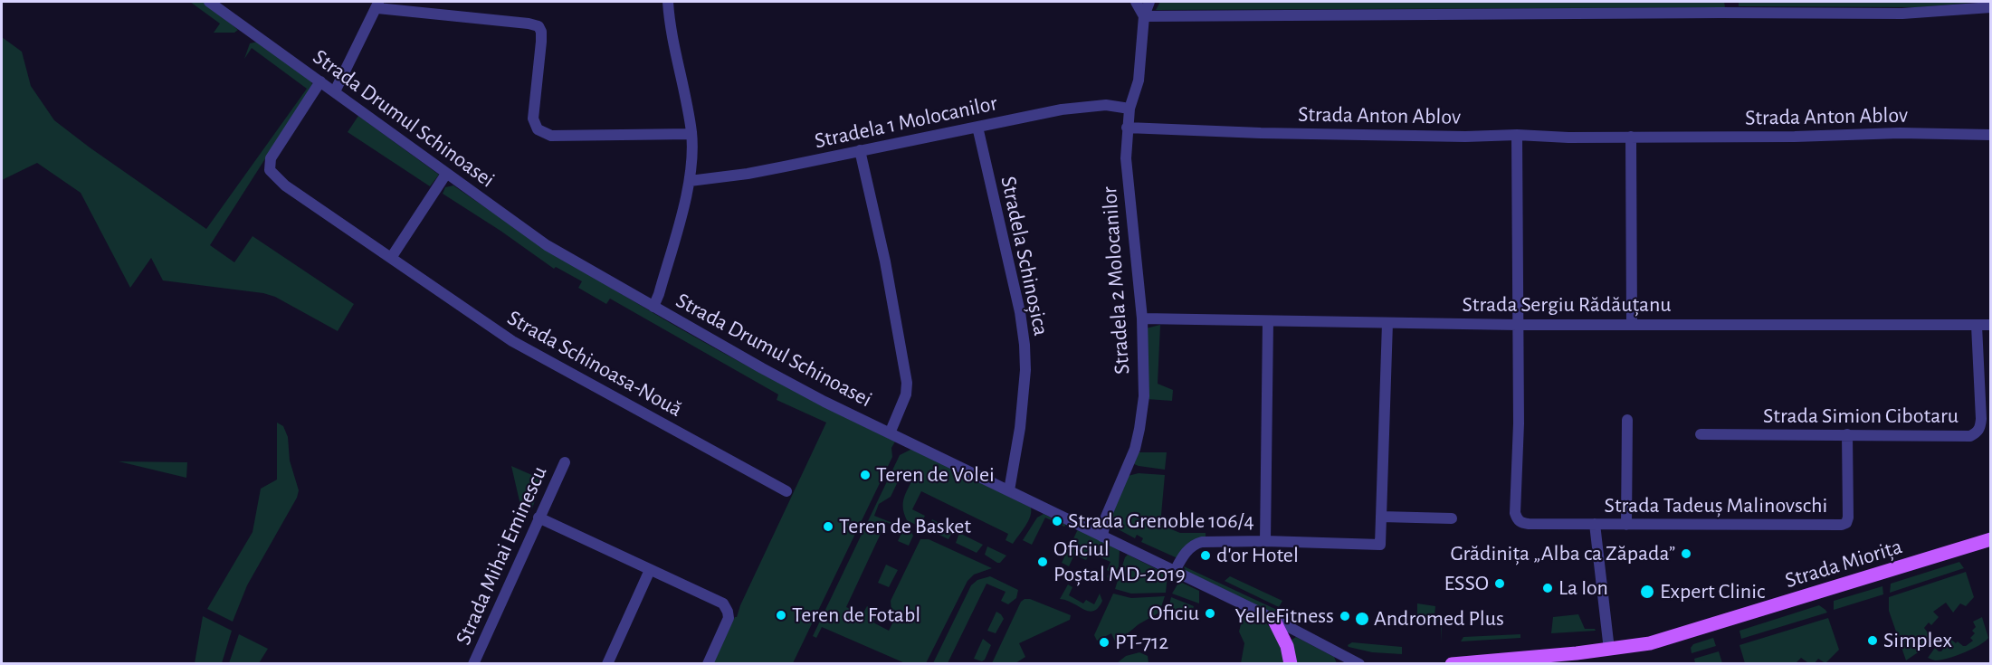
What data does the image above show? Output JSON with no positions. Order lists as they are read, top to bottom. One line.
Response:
{"streets":{"main road":["Strada Miorița"],"street":["Strada Anton Ablov","Strada Drumul Schinoasei","Stradela 1 Molocanilor","Stradela Schinoșica","Stradela 2 Molocanilor","Strada Sergiu Rădăuțanu","Strada Schinoasa-Nouă","Strada Simion Cibotaru","Strada Tadeuș Malinovschi","Strada Mihai Eminescu"]},"crossings":[["Strada Anton Ablov","Stradela 2 Molocanilor"],["Strada Drumul Schinoasei","Stradela Schinoșica"],["Strada Drumul Schinoasei","Stradela 2 Molocanilor"],["Strada Drumul Schinoasei","Strada Schinoasa-Nouă"],["Stradela 1 Molocanilor","Stradela Schinoșica"],["Stradela 1 Molocanilor","Stradela 2 Molocanilor"],["Stradela 2 Molocanilor","Strada Sergiu Rădăuțanu"],["Strada Sergiu Rădăuțanu","Strada Simion Cibotaru"],["Strada Sergiu Rădăuțanu","Strada Tadeuș Malinovschi"],["Strada Simion Cibotaru","Strada Tadeuș Malinovschi"]],"places":["Teren de Volei","Strada Grenoble 106/4","Teren de Basket","Grădinița „Alba ca Zăpada”","d'or Hotel","Oficiul Poștal MD-2019","ESSO","La Ion","Expert Clinic","Oficiu","Teren de Fotabl","YelleFitness","Andromed Plus","Simplex","PT-712"]}
